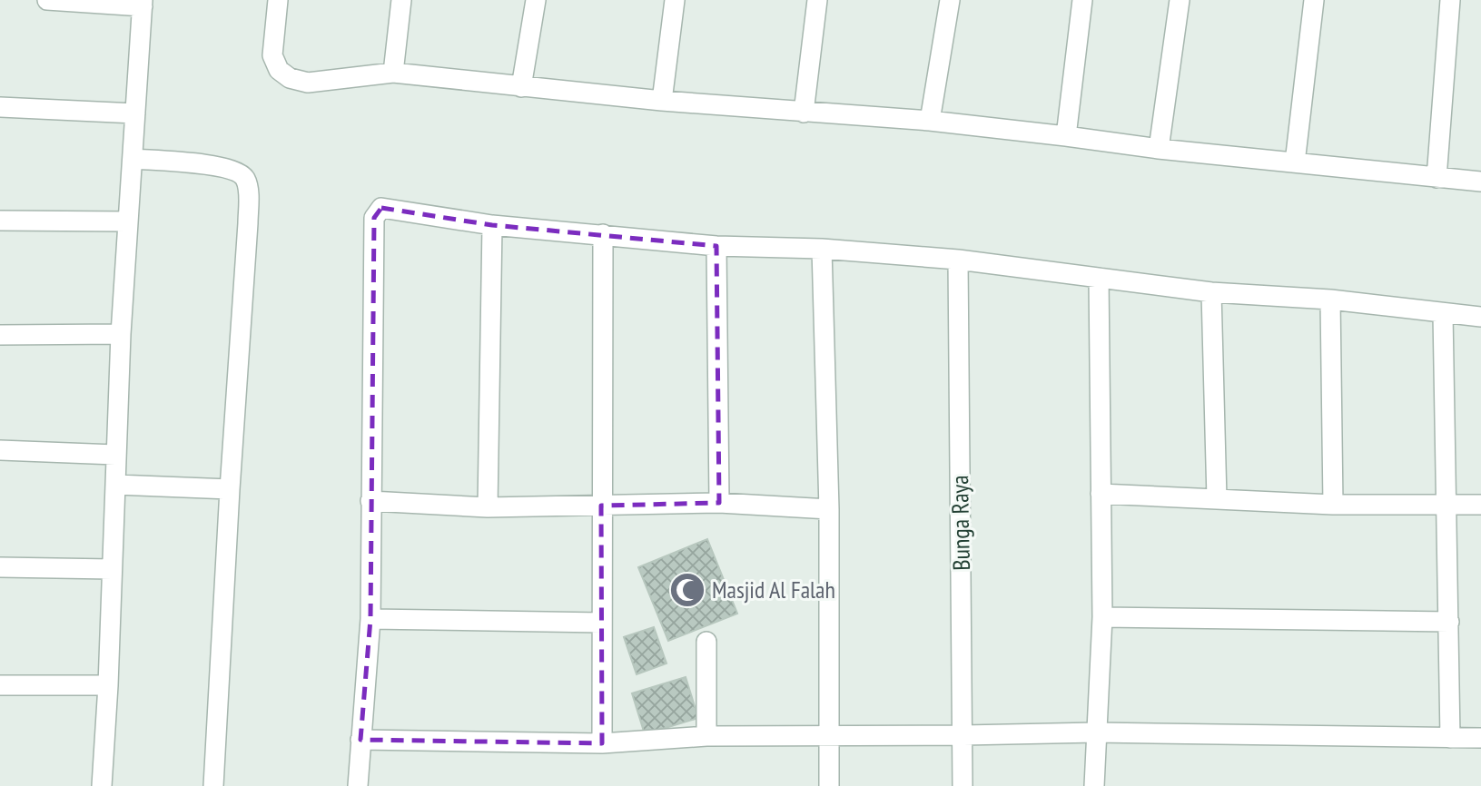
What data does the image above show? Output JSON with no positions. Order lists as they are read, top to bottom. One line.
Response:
{"streets":{"street":["Bunga Raya"]},"places":{"mosque":["Masjid Al Falah"]}}
